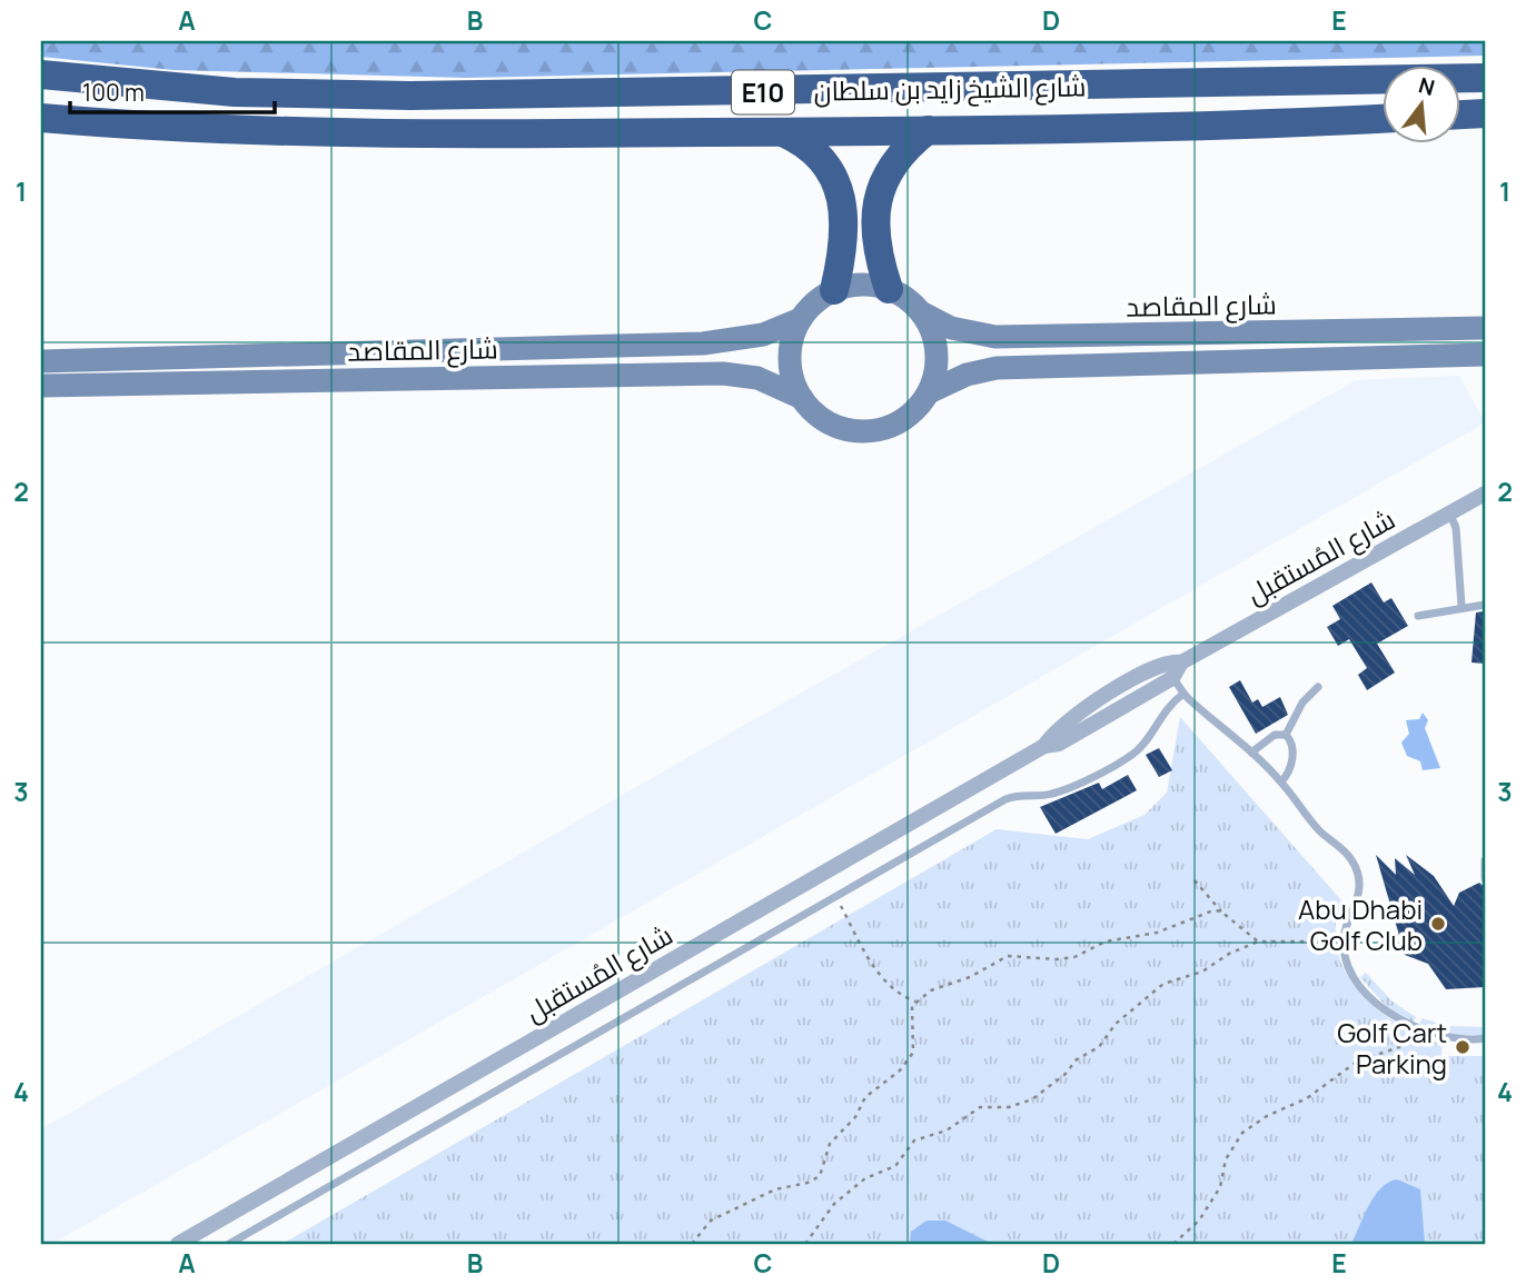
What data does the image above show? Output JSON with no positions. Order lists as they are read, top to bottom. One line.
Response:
{"streets":{"highway":["شارع الشيخ زايد بن سلطان","E10"],"street":["شارع المقاصد","شارع المُستقبل"]},"places":["Abu Dhabi Golf Club","Golf Cart Parking"],"scale_bar":"100 m","north":"top","grid":{"columns":["A","B","C","D","E"],"rows":["1","2","3","4"]}}
